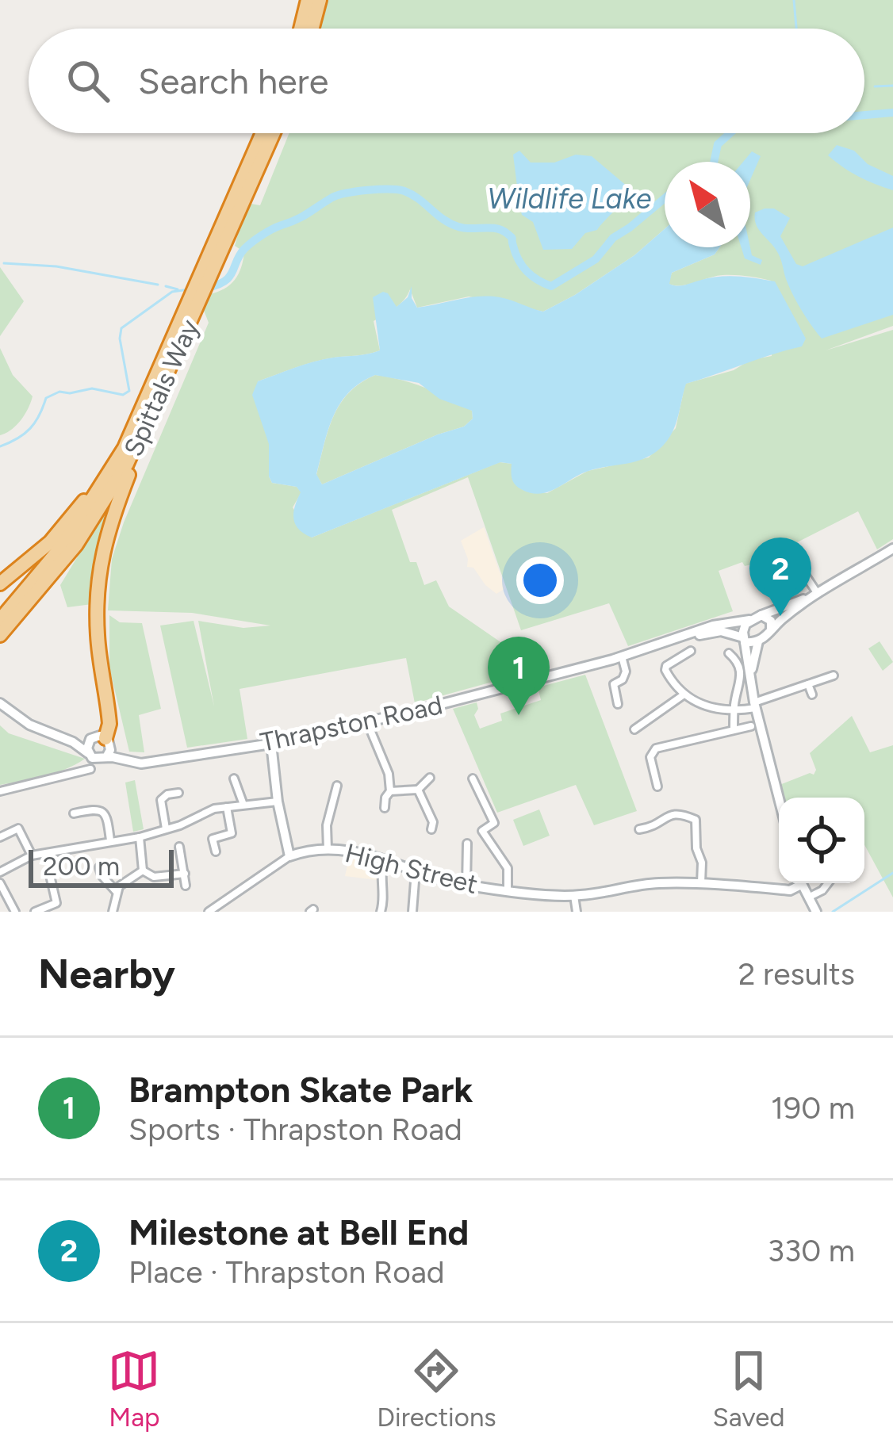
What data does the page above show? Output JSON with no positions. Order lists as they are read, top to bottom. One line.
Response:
{"streets":{"highway":["Spittals Way"],"main road":["Thrapston Road","High Street"]},"water":["Wildlife Lake"],"scale_bar":"200 m","north":"top left","page":{"search":"Search here","pins":["2","1"],"scale":"200 m","heading":["Nearby","2 results"],"list":[{"mark":"1","name":"Brampton Skate Park","note":"Sports · Thrapston Road","value":"190 m"},{"mark":"2","name":"Milestone at Bell End","note":"Place · Thrapston Road","value":"330 m"}],"nav":["Map","Directions","Saved"]}}
